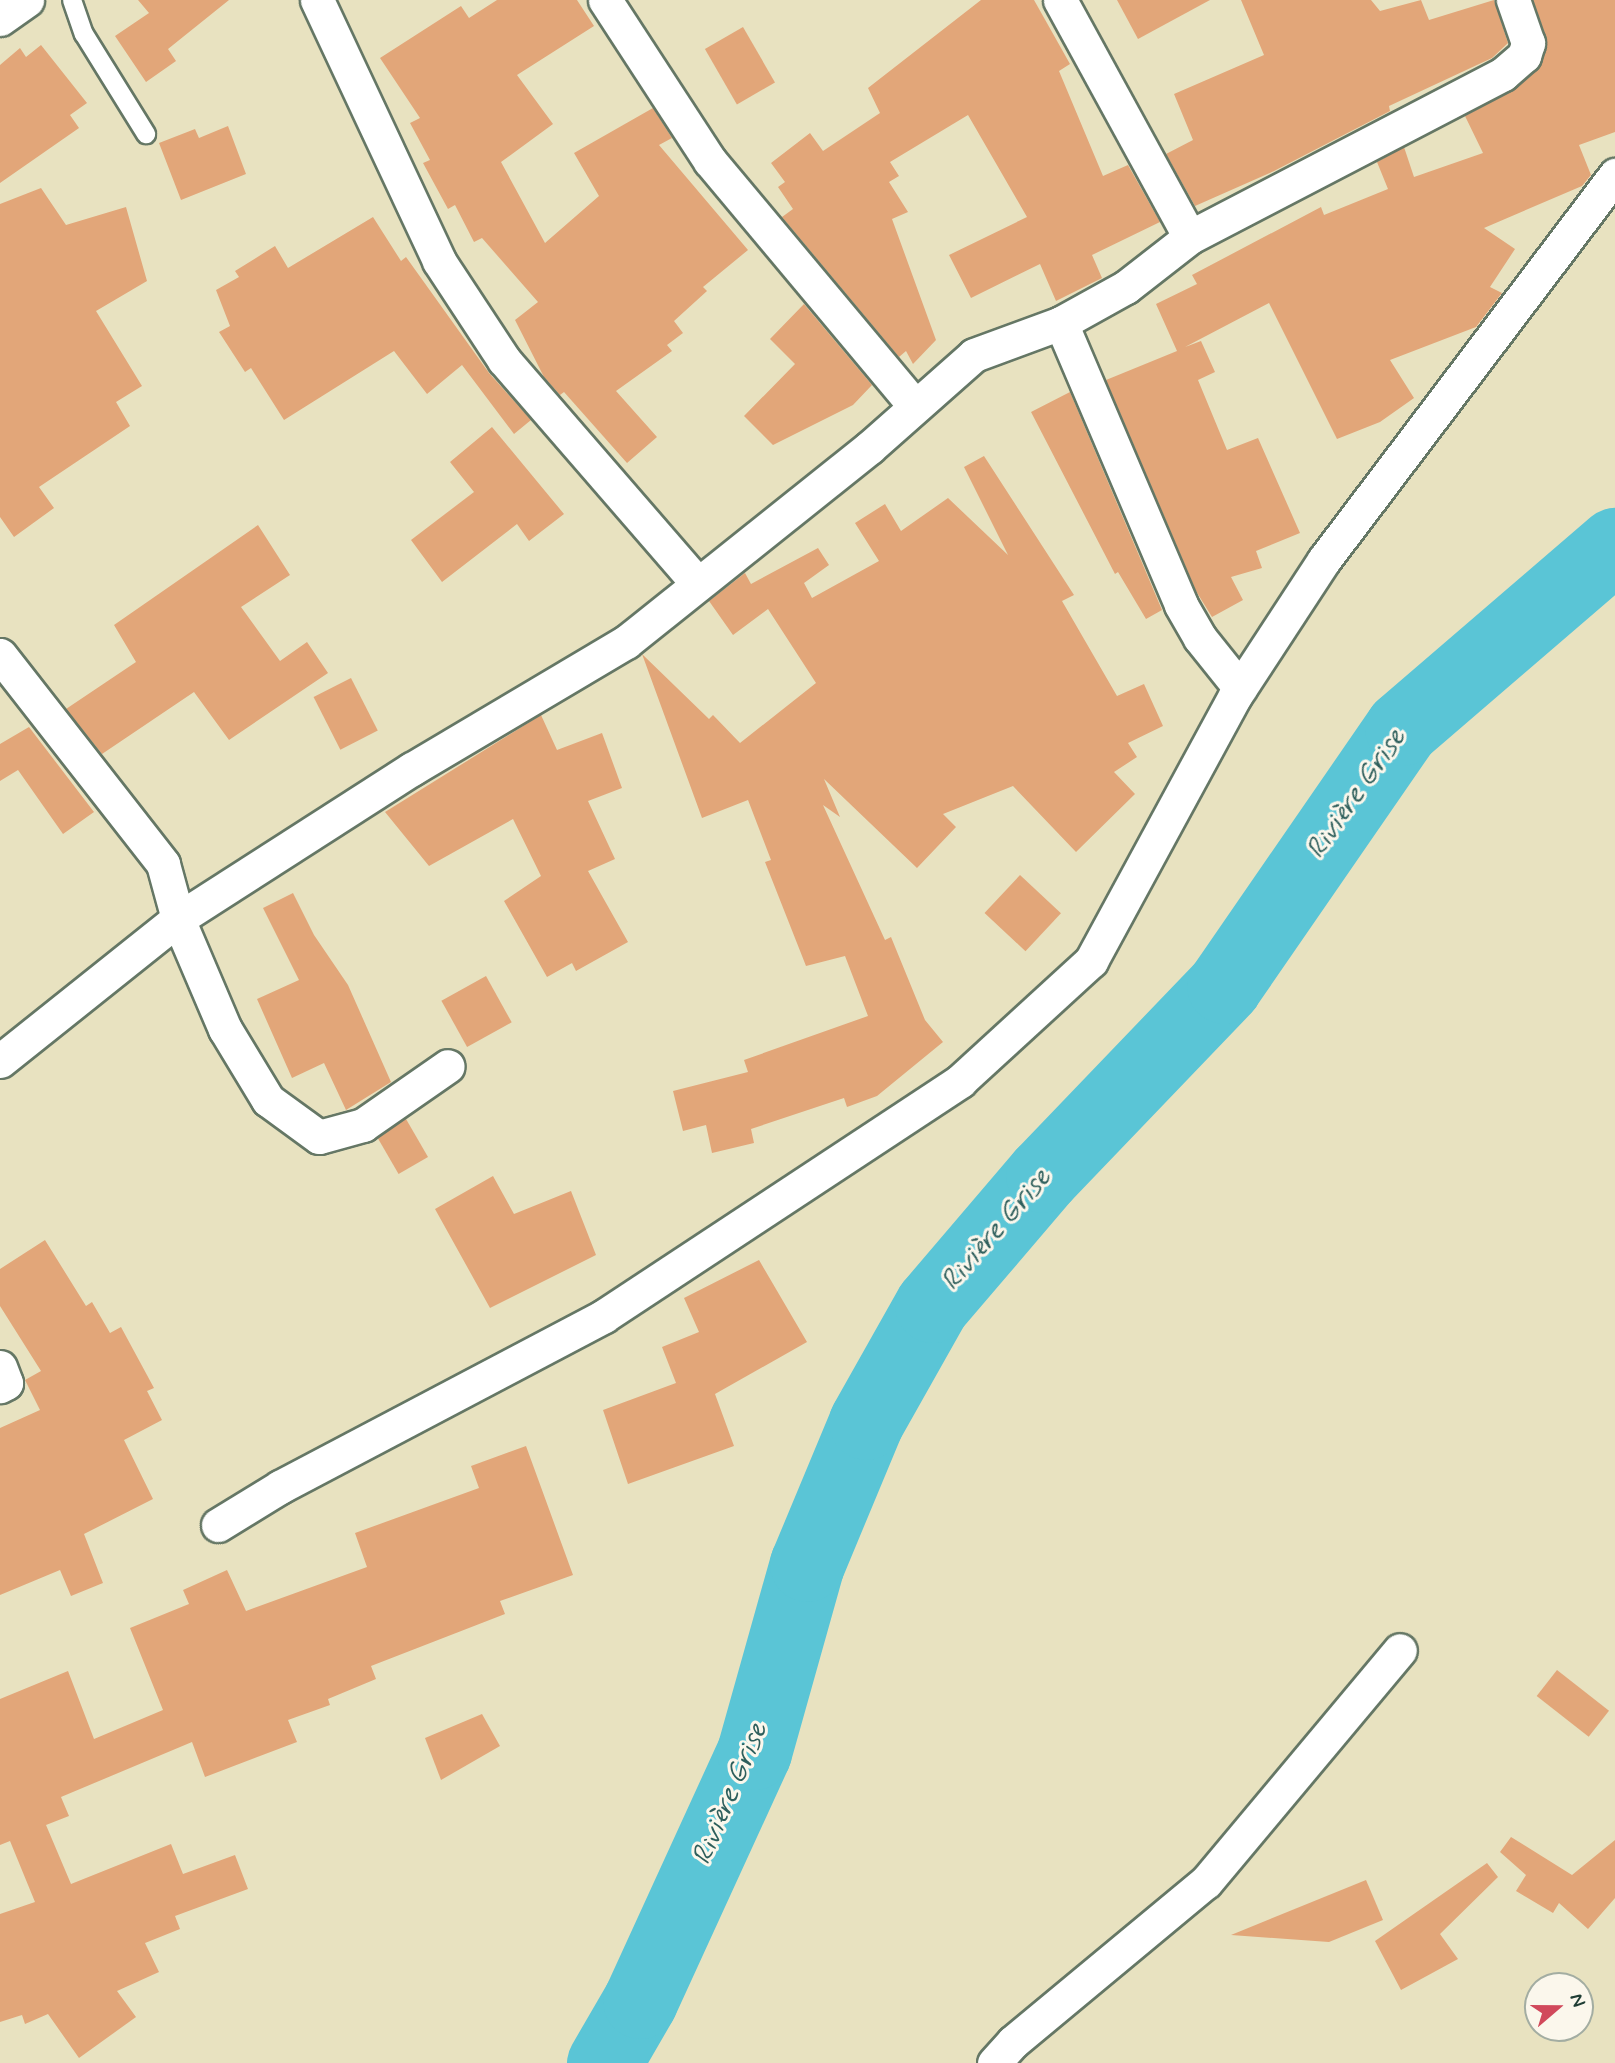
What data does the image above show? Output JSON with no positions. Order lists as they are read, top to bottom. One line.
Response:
{"water":["Rivière Grise"],"north":"right"}
